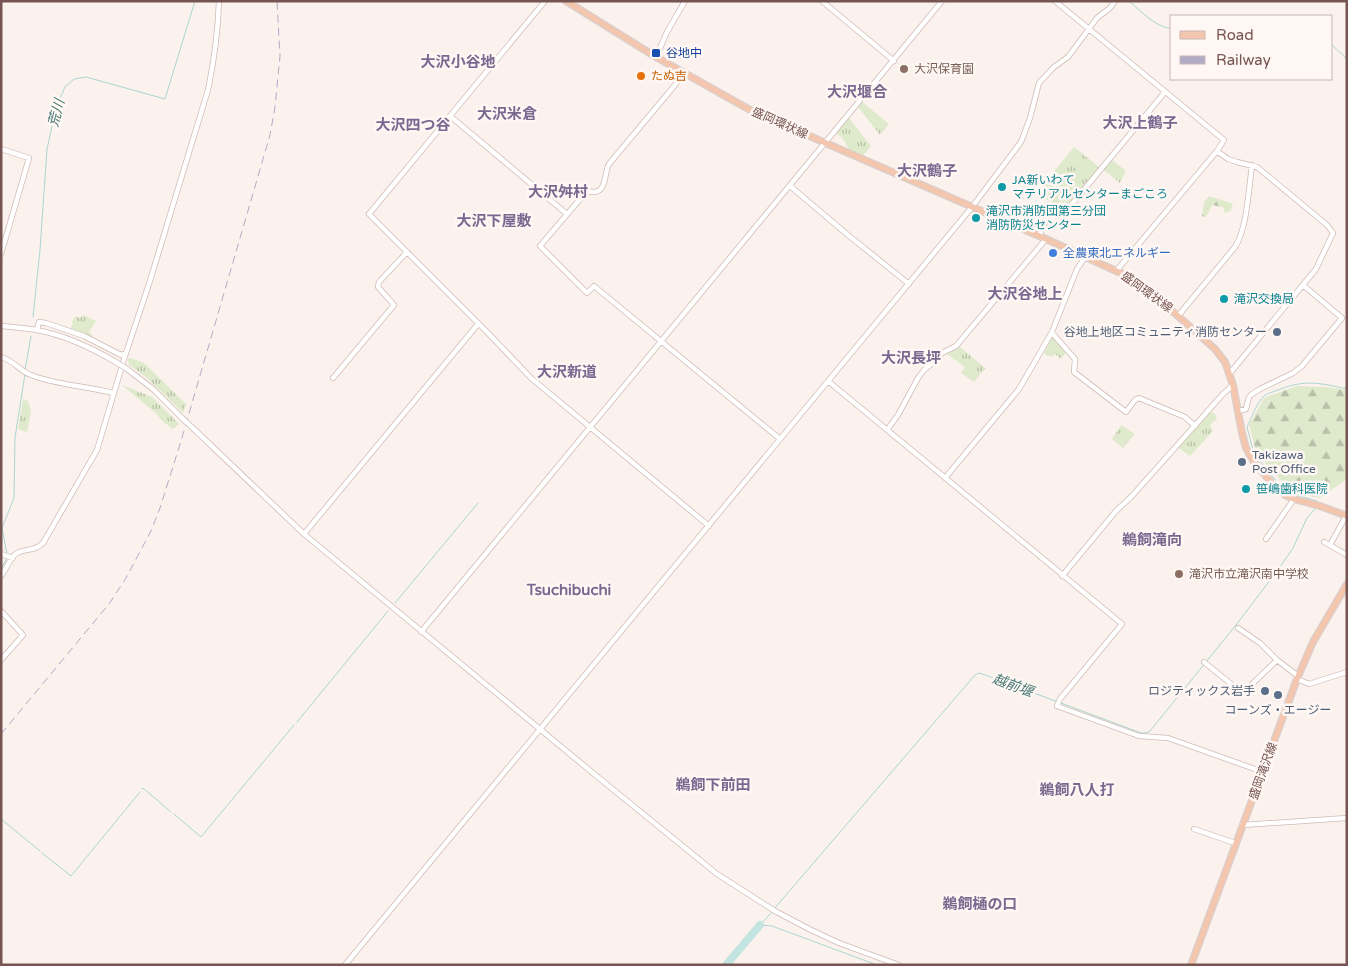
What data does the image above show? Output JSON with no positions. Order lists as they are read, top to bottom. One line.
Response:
{"streets":{"main road":["盛岡環状線","盛岡滝沢線"]},"districts":["大沢小谷地","大沢堰合","大沢米倉","大沢上鶴子","大沢四つ谷","大沢鶴子","大沢舛村","大沢下屋敷","大沢谷地上","大沢長坪","大沢新道","鵜飼滝向","Tsuchibuchi","鵜飼下前田","鵜飼八人打","鵜飼樋の口"],"water":["荒川","越前堰"],"places":{"transit":["谷地中"],"other":["大沢保育園","たぬ吉","JA新いわて マテリアルセンターまごころ","滝沢市消防団第三分団 消防防災センター","全農東北エネルギー","滝沢交換局","谷地上地区コミュニティ消防センター","Takizawa Post Office","笹嶋歯科医院","滝沢市立滝沢南中学校","ロジティックス岩手","コーンズ・エージー"]},"legend":["Road","Railway"]}
